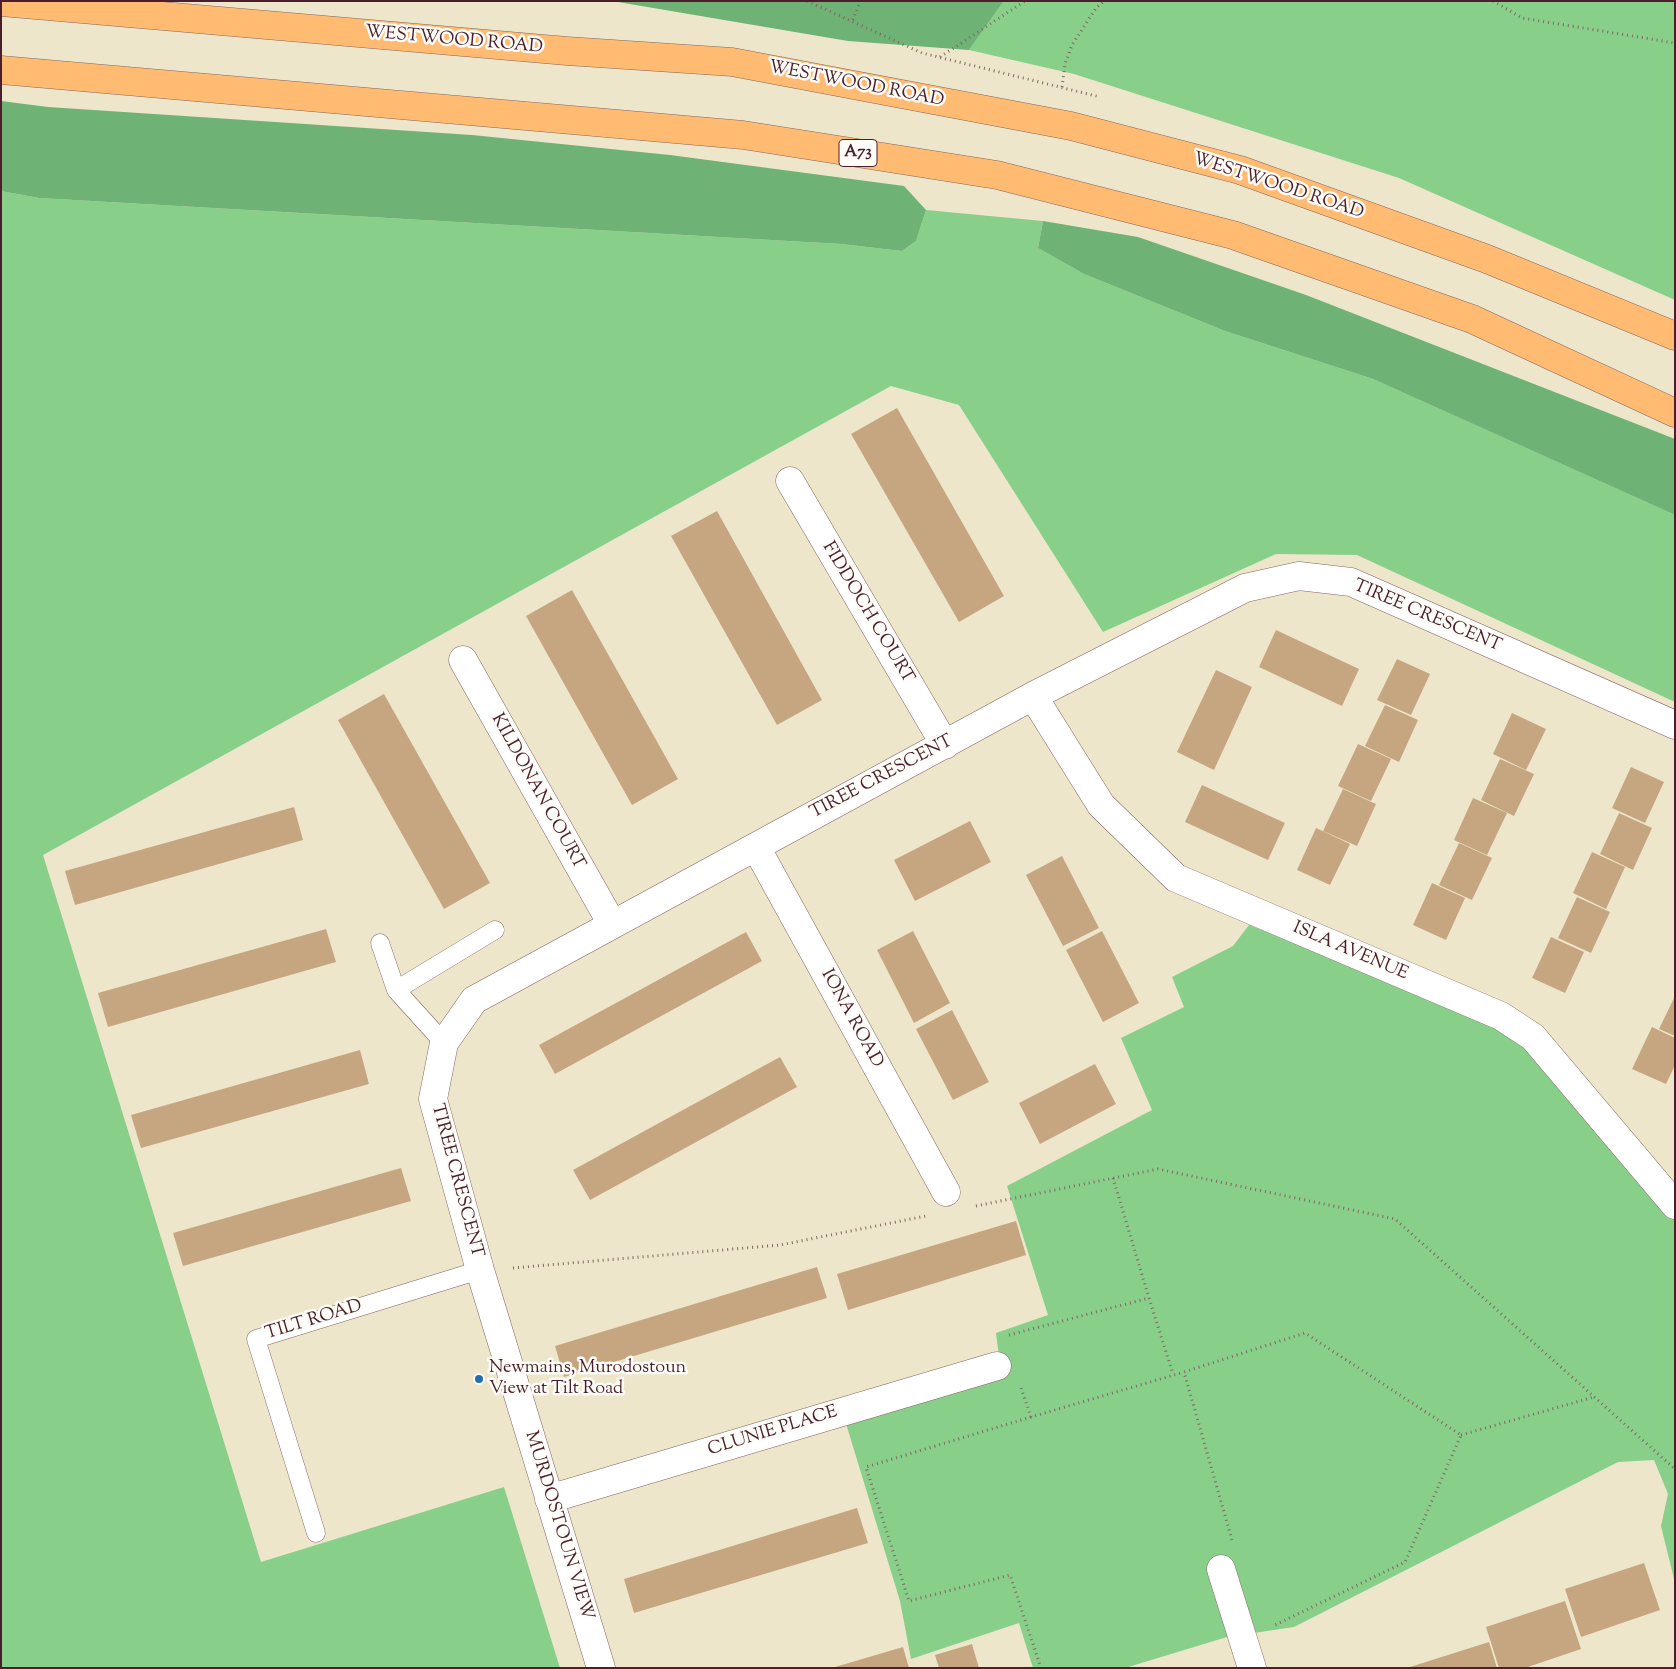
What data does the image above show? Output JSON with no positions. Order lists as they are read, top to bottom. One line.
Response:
{"streets":{"main road":["WESTWOOD ROAD","A73"],"street":["FIDDOCH COURT","TIREE CRESCENT","KILDONAN COURT","ISLA AVENUE","IONA ROAD","CLUNIE PLACE","MURDOSTOUN VIEW"],"lane":["TILT ROAD"]},"crossings":[["FIDDOCH COURT","TIREE CRESCENT"],["TIREE CRESCENT","KILDONAN COURT"],["TIREE CRESCENT","ISLA AVENUE"],["TIREE CRESCENT","IONA ROAD"],["TIREE CRESCENT","TILT ROAD"],["TIREE CRESCENT","MURDOSTOUN VIEW"],["CLUNIE PLACE","MURDOSTOUN VIEW"]],"places":["Newmains, Murodostoun View at Tilt Road"]}
